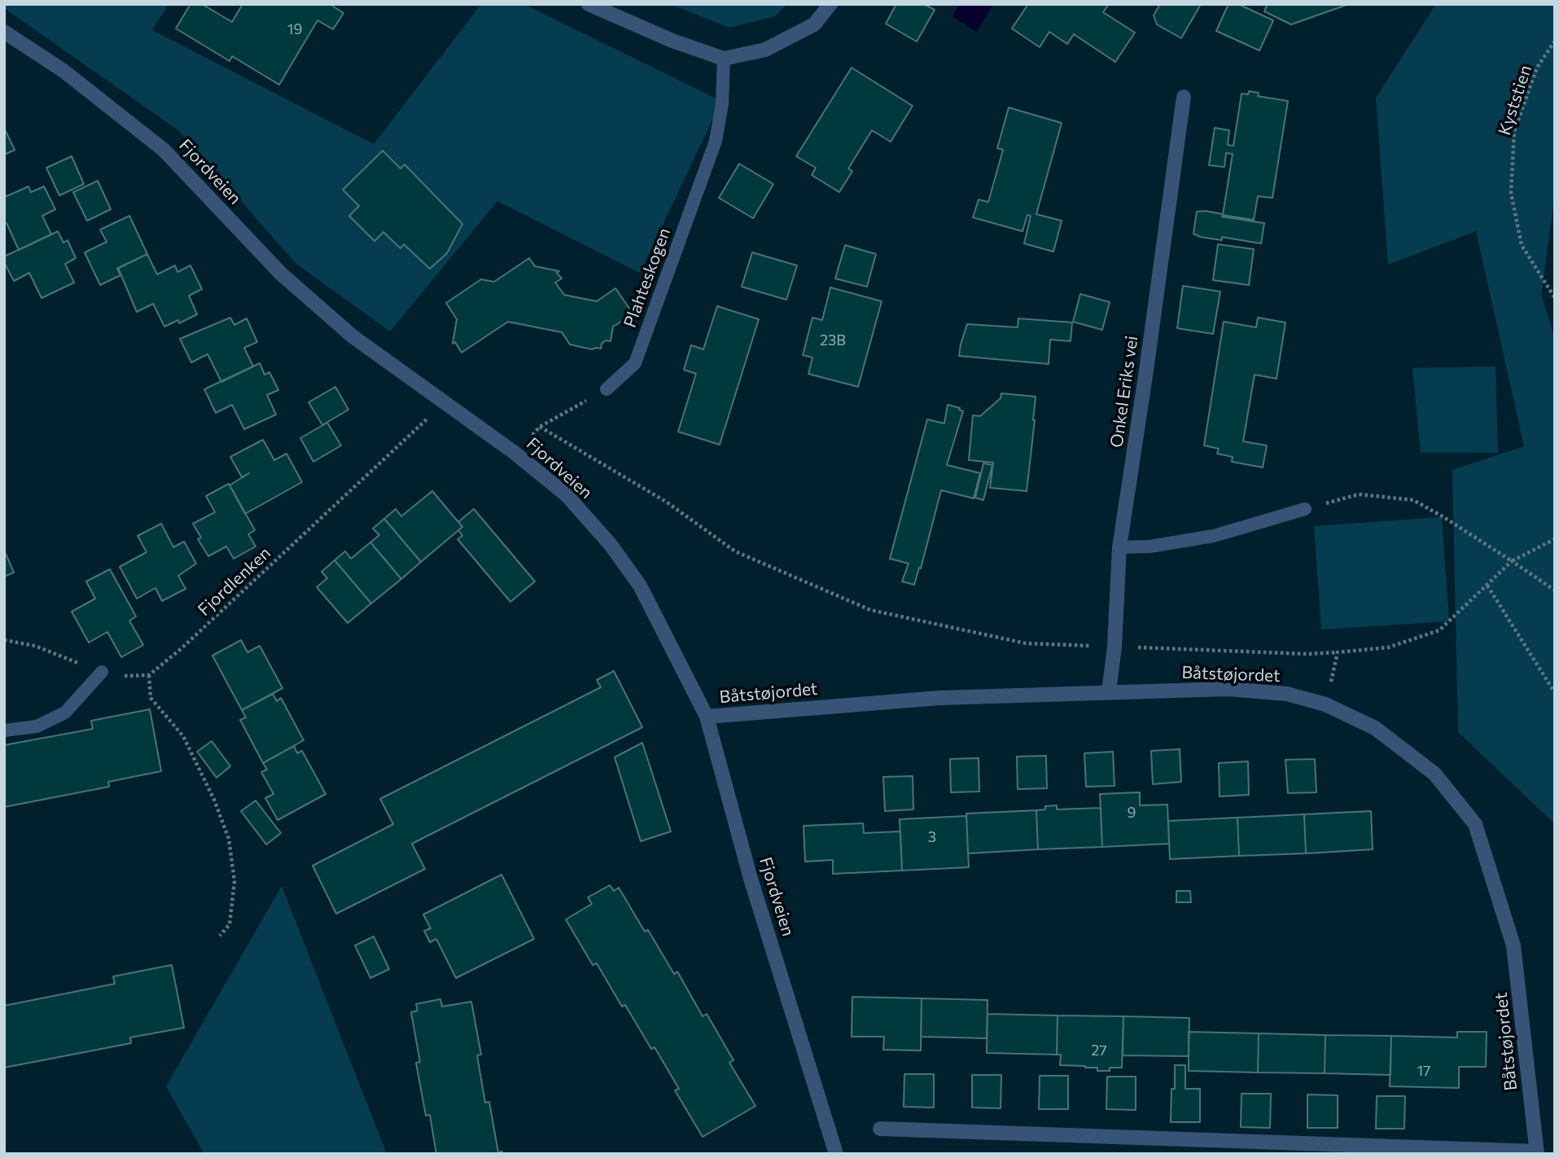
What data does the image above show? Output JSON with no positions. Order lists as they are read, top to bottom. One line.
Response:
{"streets":{"street":["Fjordveien","Onkel Eriks vei","Båtstøjordet"],"lane":["Plahteskogen"],"path":["Kyststien","Fjordlenken"]},"crossings":[["Fjordveien","Fjordlenken"],["Fjordveien","Båtstøjordet"],["Onkel Eriks vei","Båtstøjordet"]],"house_numbers":["19","23B","9","3","27","17"]}
